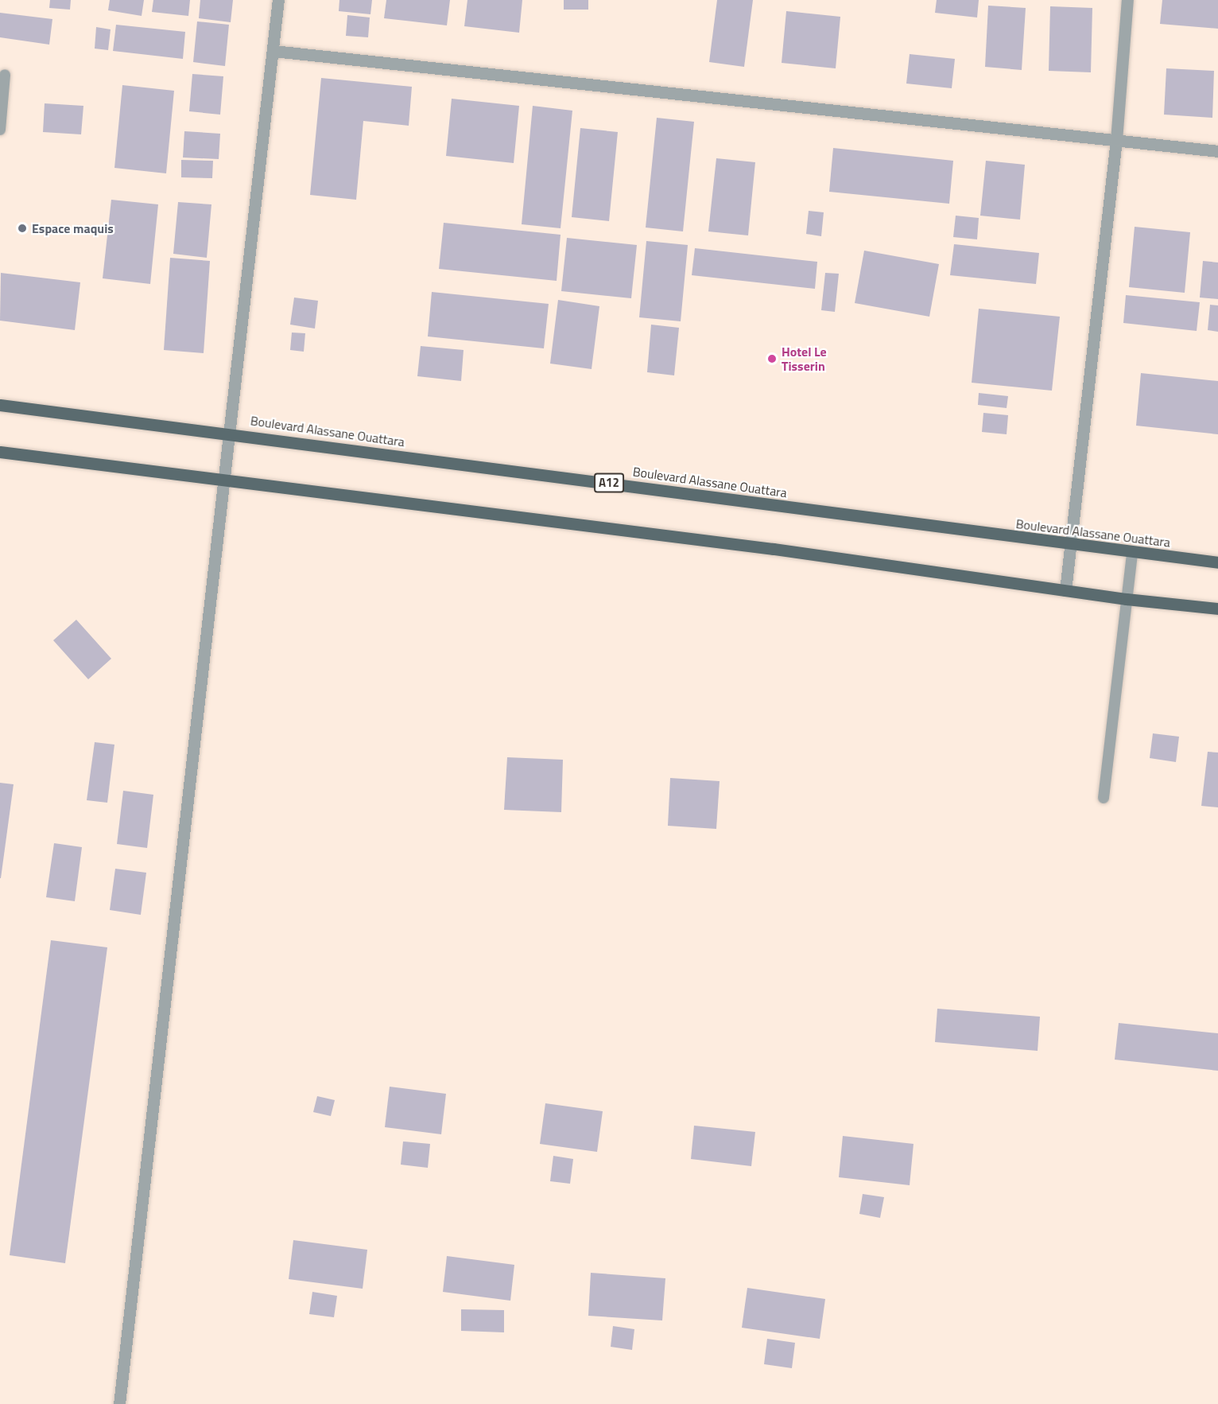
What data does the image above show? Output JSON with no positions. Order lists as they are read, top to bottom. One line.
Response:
{"streets":{"main road":["Boulevard Alassane Ouattara","A12"]},"places":["Espace maquis","Hotel Le Tisserin"]}
